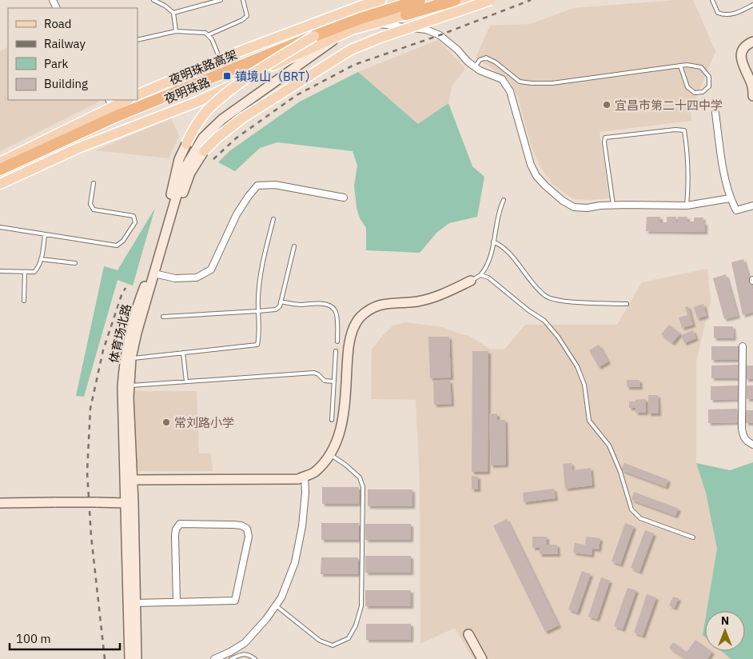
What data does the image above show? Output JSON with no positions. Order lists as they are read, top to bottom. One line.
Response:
{"streets":{"highway":["夜明珠路高架"],"main road":["夜明珠路","体育场北路"]},"crossings":[["夜明珠路","体育场北路"]],"places":{"transit":["镇境山（BRT）"],"other":["宜昌市第二十四中学","常刘路小学"]},"legend":["Road","Railway","Park","Building"],"scale_bar":"100 m","north":"top"}
